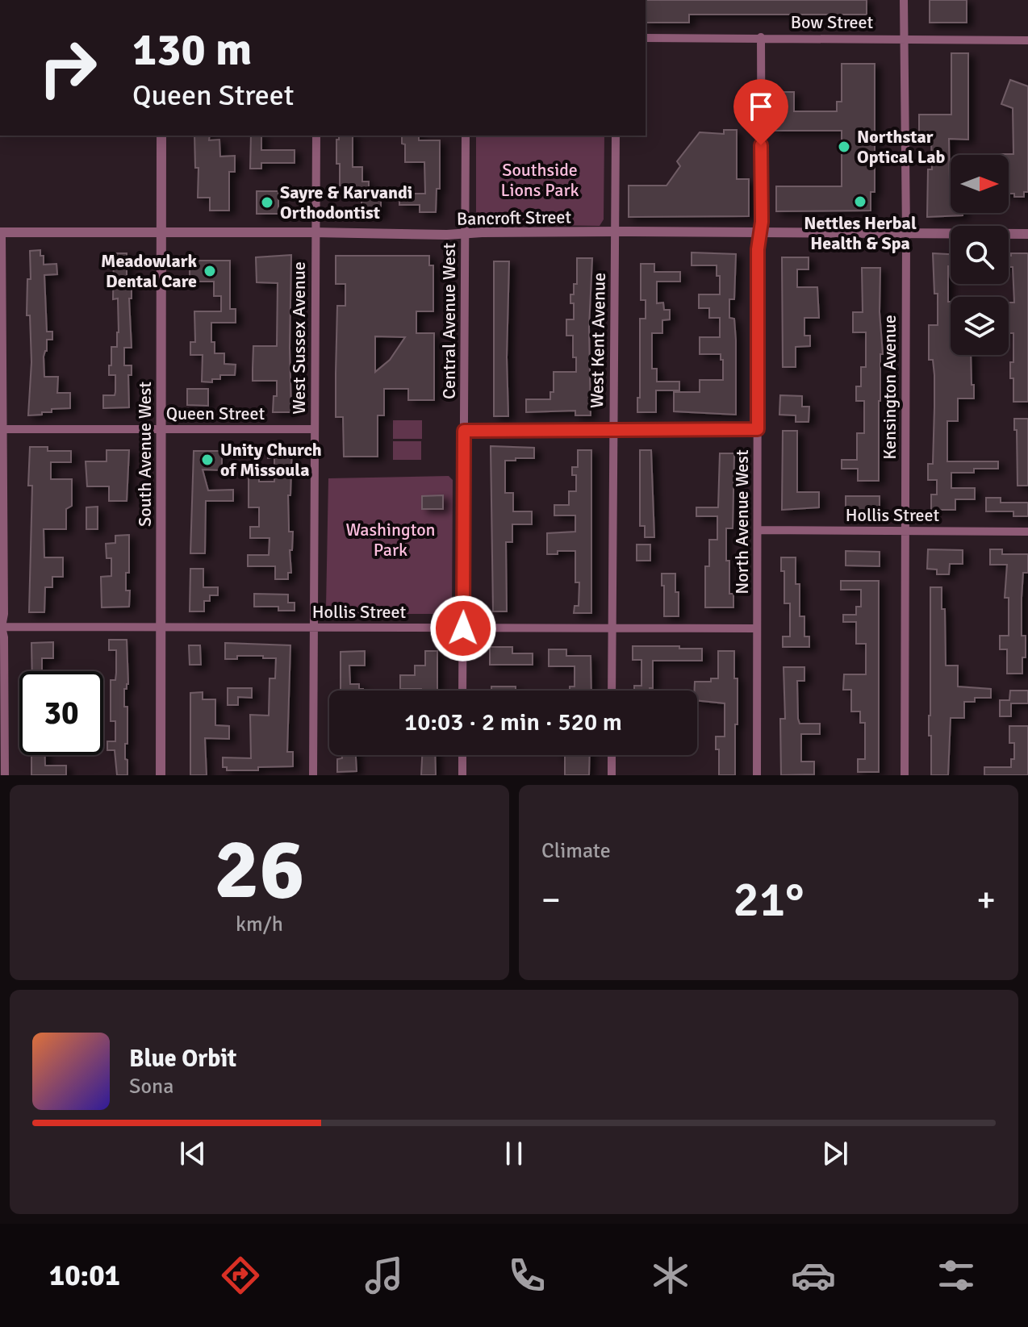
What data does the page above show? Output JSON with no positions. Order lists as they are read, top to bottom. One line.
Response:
{"streets":{"street":["Bow Street","Bancroft Street","Central Avenue West","West Sussex Avenue","West Kent Avenue","Kensington Avenue","Queen Street","South Avenue West","Hollis Street","North Avenue West"]},"crossings":[["Bow Street","Kensington Avenue"],["Bow Street","North Avenue West"],["Bancroft Street","Central Avenue West"],["Bancroft Street","West Sussex Avenue"],["Bancroft Street","West Kent Avenue"],["Bancroft Street","Kensington Avenue"],["Bancroft Street","South Avenue West"],["Bancroft Street","North Avenue West"],["Central Avenue West","Hollis Street"],["West Sussex Avenue","Queen Street"],["West Sussex Avenue","Hollis Street"],["West Kent Avenue","Hollis Street"],["Kensington Avenue","Hollis Street"],["Queen Street","South Avenue West"],["South Avenue West","Hollis Street"],["Hollis Street","North Avenue West"]],"parks":["Southside Lions Park","Washington Park"],"places":["Northstar Optical Lab","Nettles Herbal Health & Spa","Sayre & Karvandi Orthodontist","Meadowlark Dental Care","Unity Church of Missoula"],"north":"right","page":{"turn":["130 m","Queen Street"],"limit":"30","trip":"10:03 · 2 min · 520 m","tile":[["26","km/h"],"Climate"],"heat":["−","21°","+"],"song":["Blue Orbit","Sona"],"tabs":"10:01"}}
